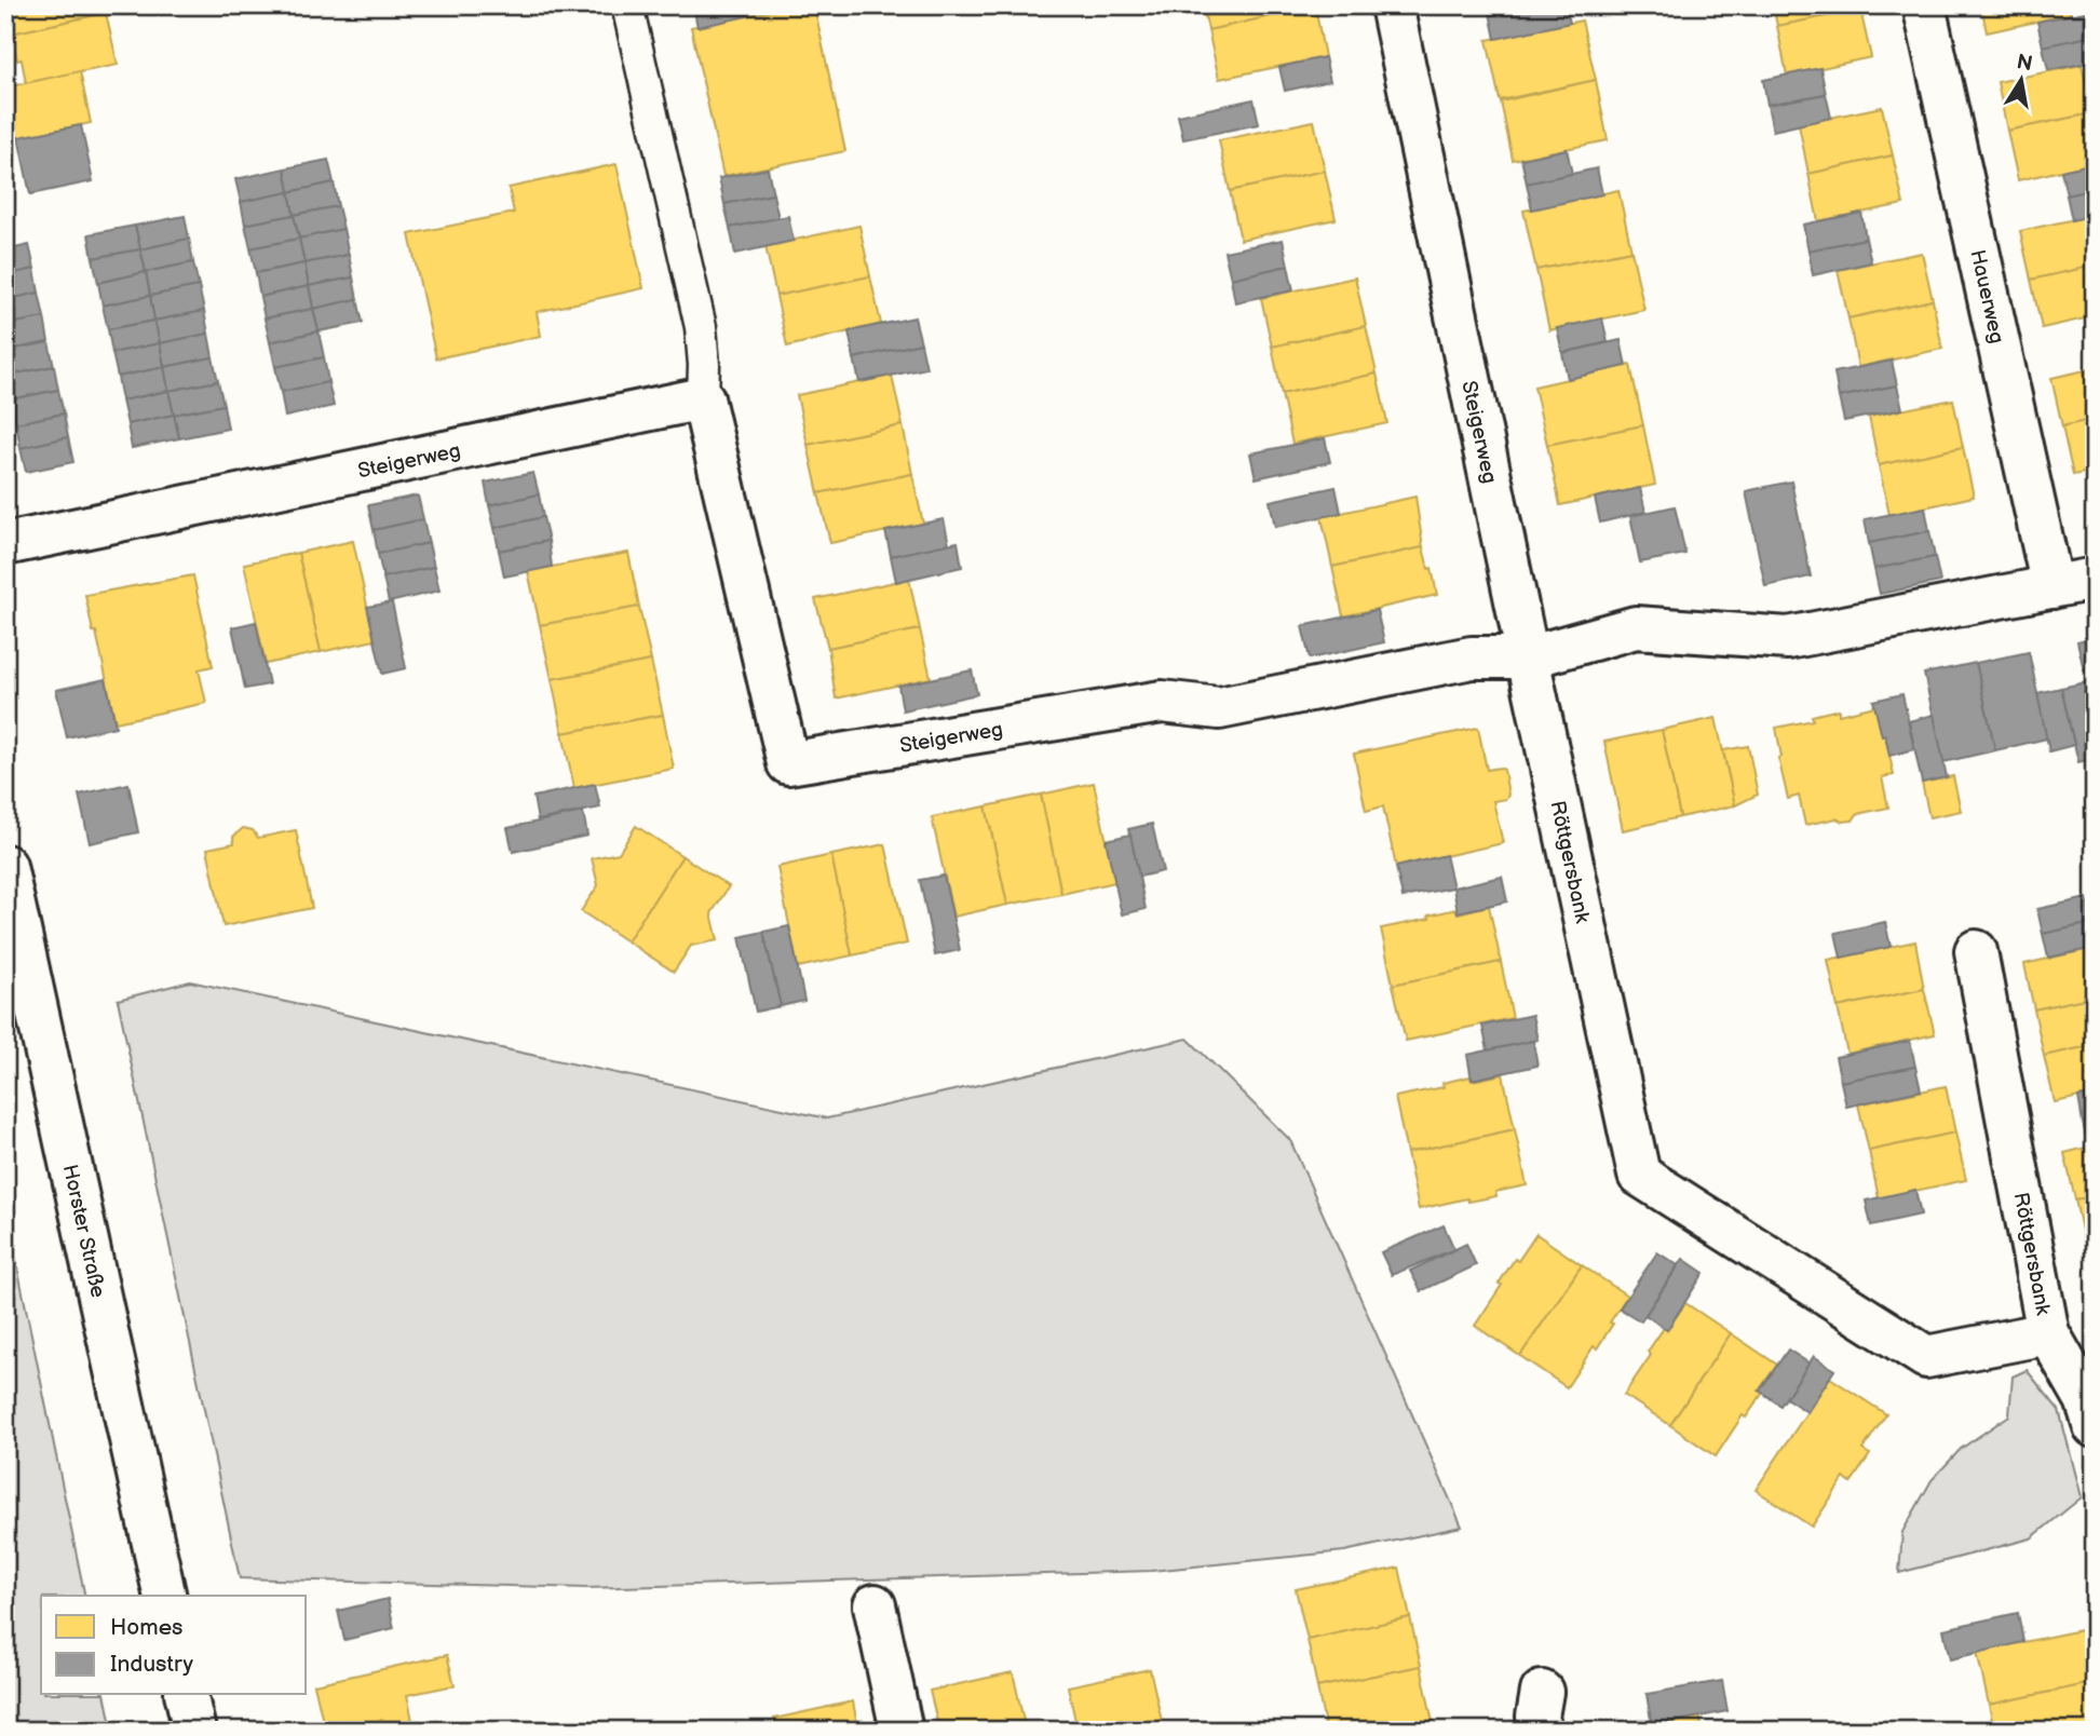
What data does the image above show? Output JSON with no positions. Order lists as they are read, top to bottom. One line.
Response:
{"streets":{"street":["Hauerweg","Steigerweg","Röttgersbank","Horster Straße"]},"crossings":[["Steigerweg","Röttgersbank"]],"legend":["Homes","Industry"],"north":"top"}
